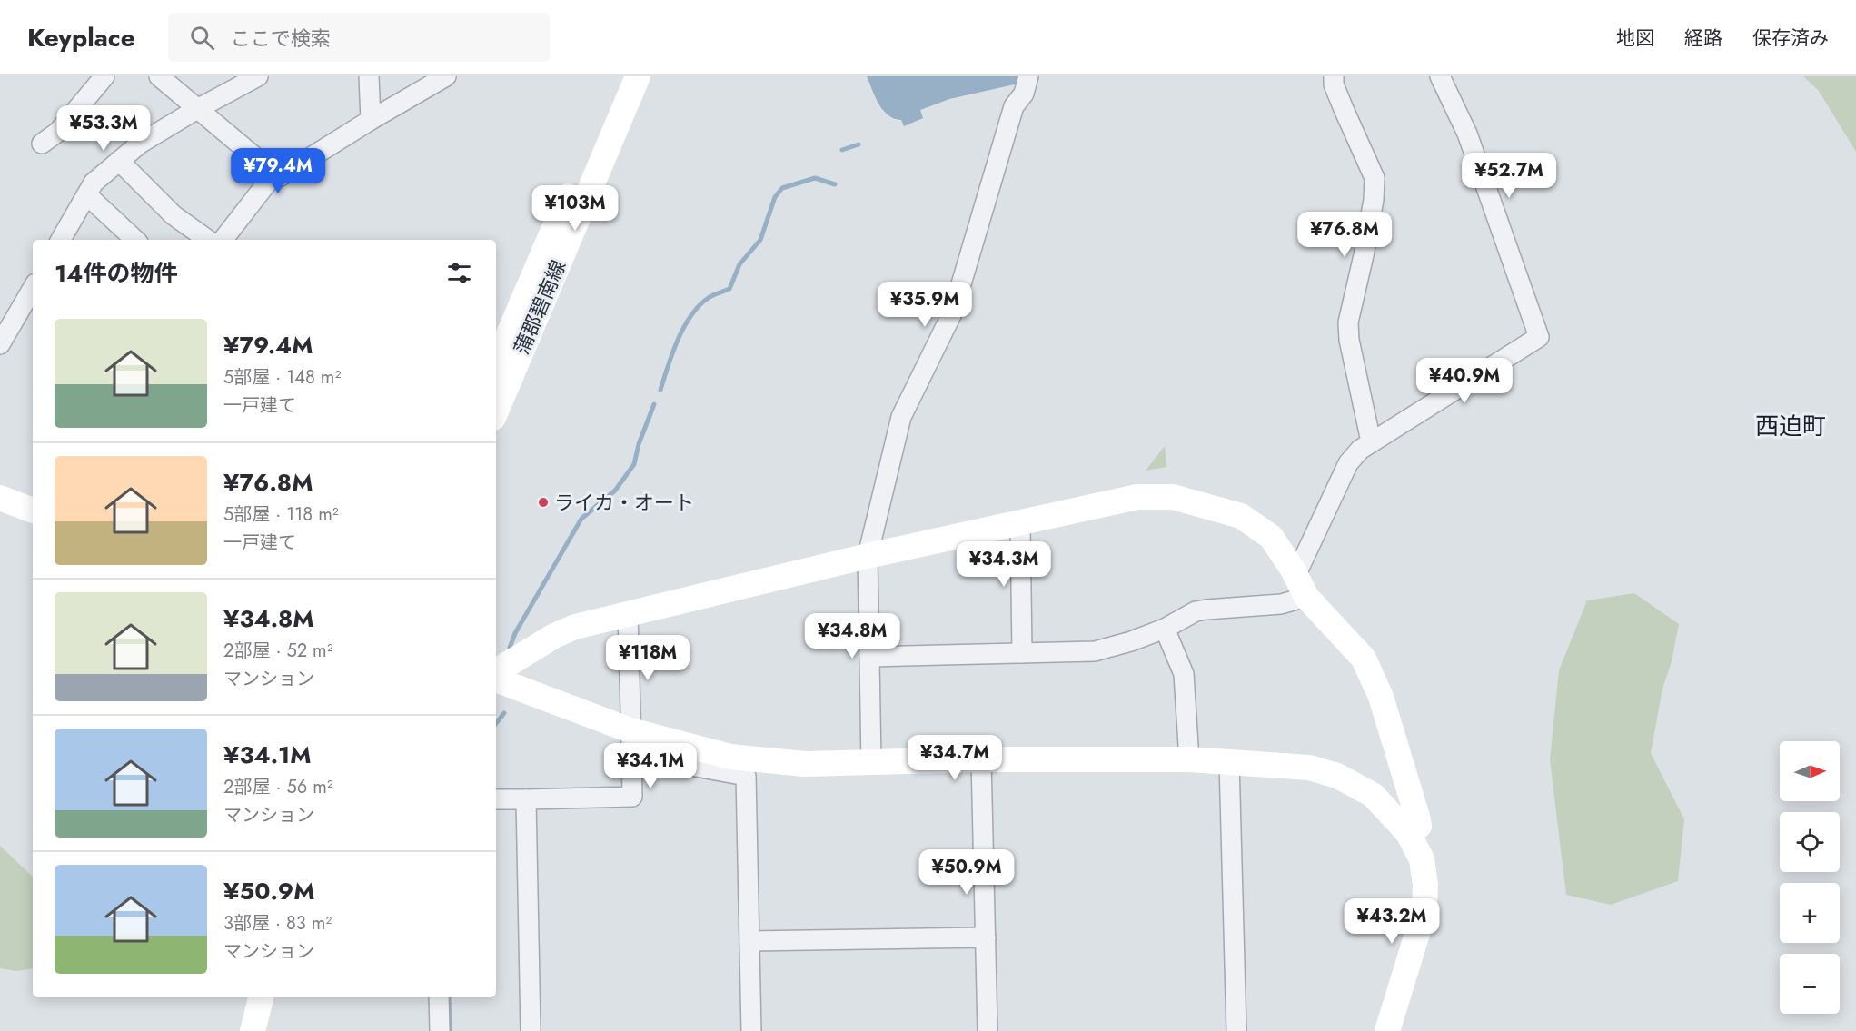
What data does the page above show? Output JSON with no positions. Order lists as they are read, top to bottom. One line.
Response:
{"streets":{"street":["蒲郡碧南線"]},"districts":["西迫町"],"places":["ライカ・オート"],"north":"right","page":{"header":"Keyplace","search":"ここで検索","nav":["地図","経路","保存済み"],"price":["¥53.3M","¥79.4M","¥52.7M","¥103M","¥76.8M","¥35.9M","¥40.9M","¥34.3M","¥34.8M","¥118M","¥34.7M","¥34.1M","¥50.9M","¥43.2M"],"heading":"14件の物件","list":[{"name":"¥79.4M","note":"5部屋 · 148 m² · 一戸建て"},{"name":"¥76.8M","note":"5部屋 · 118 m² · 一戸建て"},{"name":"¥34.8M","note":"2部屋 · 52 m² · マンション"},{"name":"¥34.1M","note":"2部屋 · 56 m² · マンション"},{"name":"¥50.9M","note":"3部屋 · 83 m² · マンション"}],"map_buttons":["+","−"]}}
